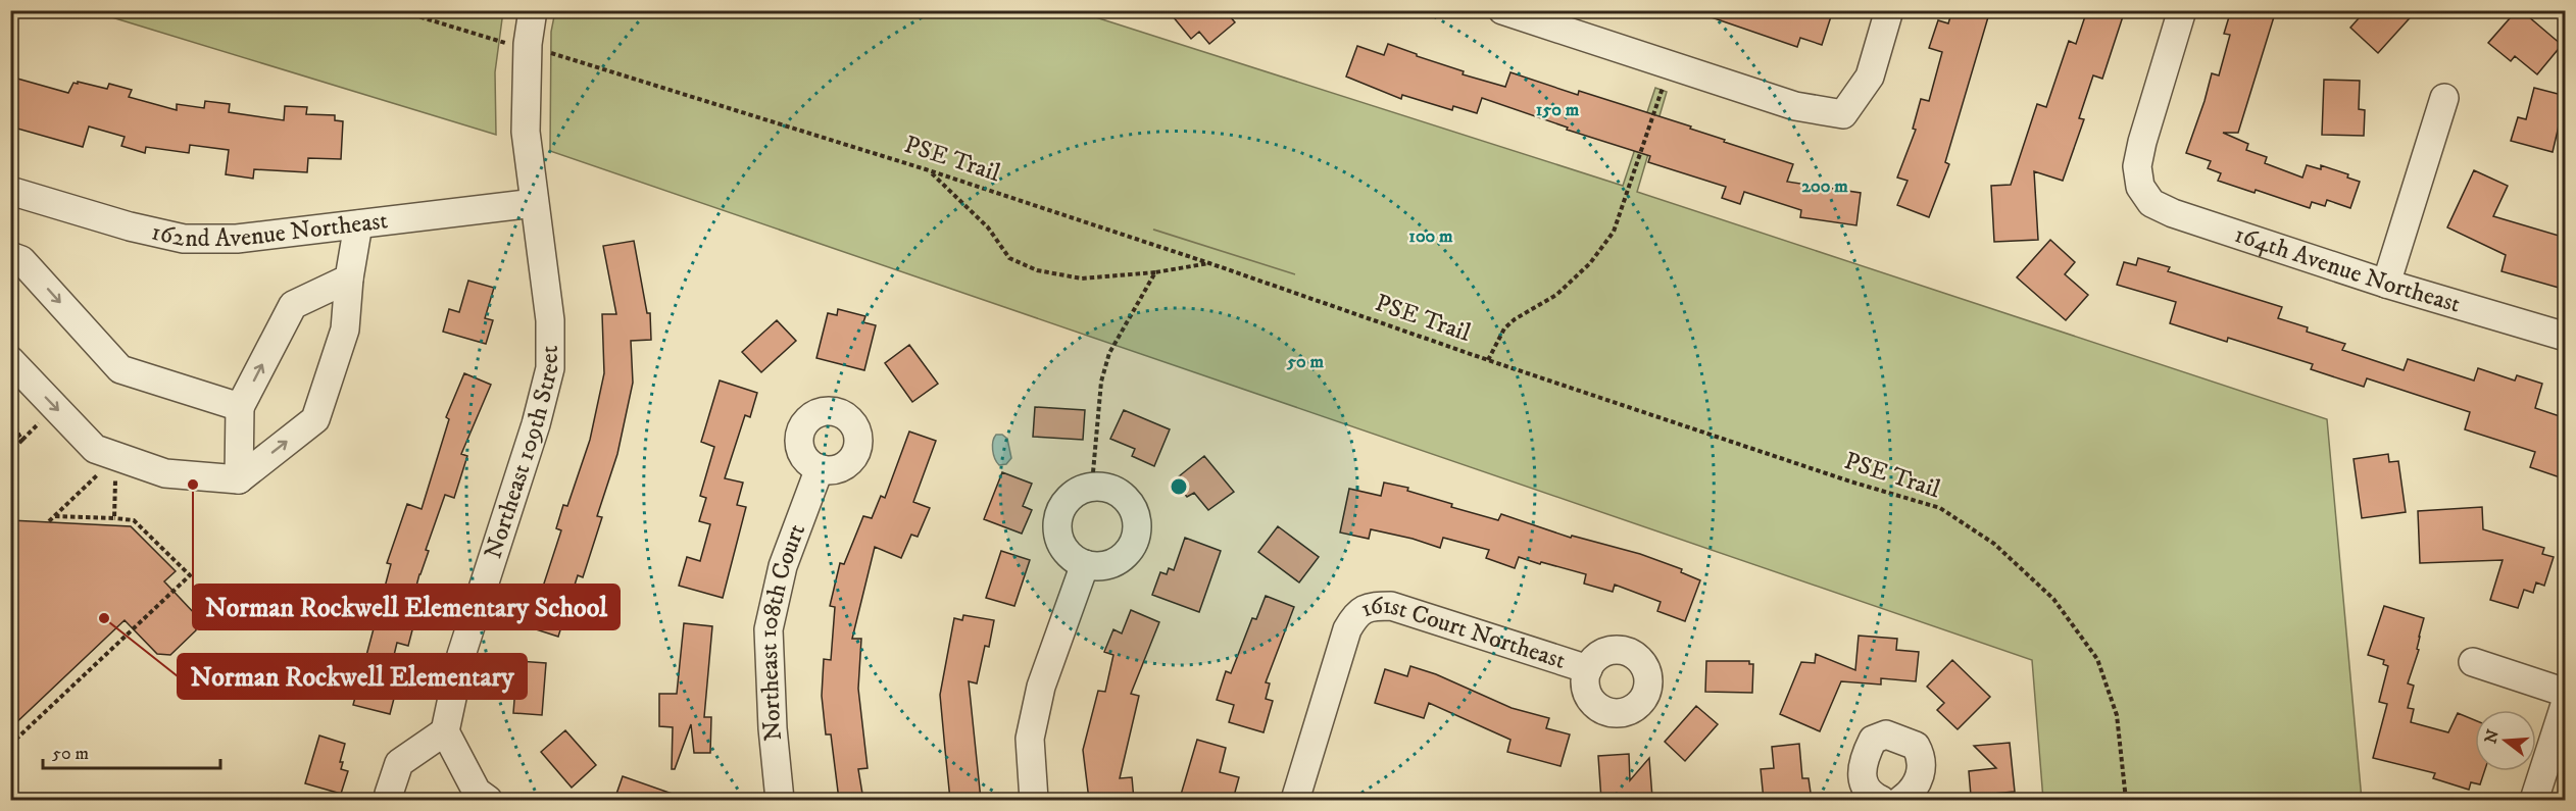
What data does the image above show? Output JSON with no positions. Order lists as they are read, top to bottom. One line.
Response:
{"streets":{"street":["162nd Avenue Northeast","164th Avenue Northeast","Northeast 109th Street","Northeast 108th Court","161st Court Northeast"],"path":["PSE Trail"]},"crossings":[["162nd Avenue Northeast","Northeast 109th Street"]],"places":["Norman Rockwell Elementary School","Norman Rockwell Elementary"],"scale_bar":"50 m","north":"left","rings":["150 m","200 m","100 m","50 m"]}
